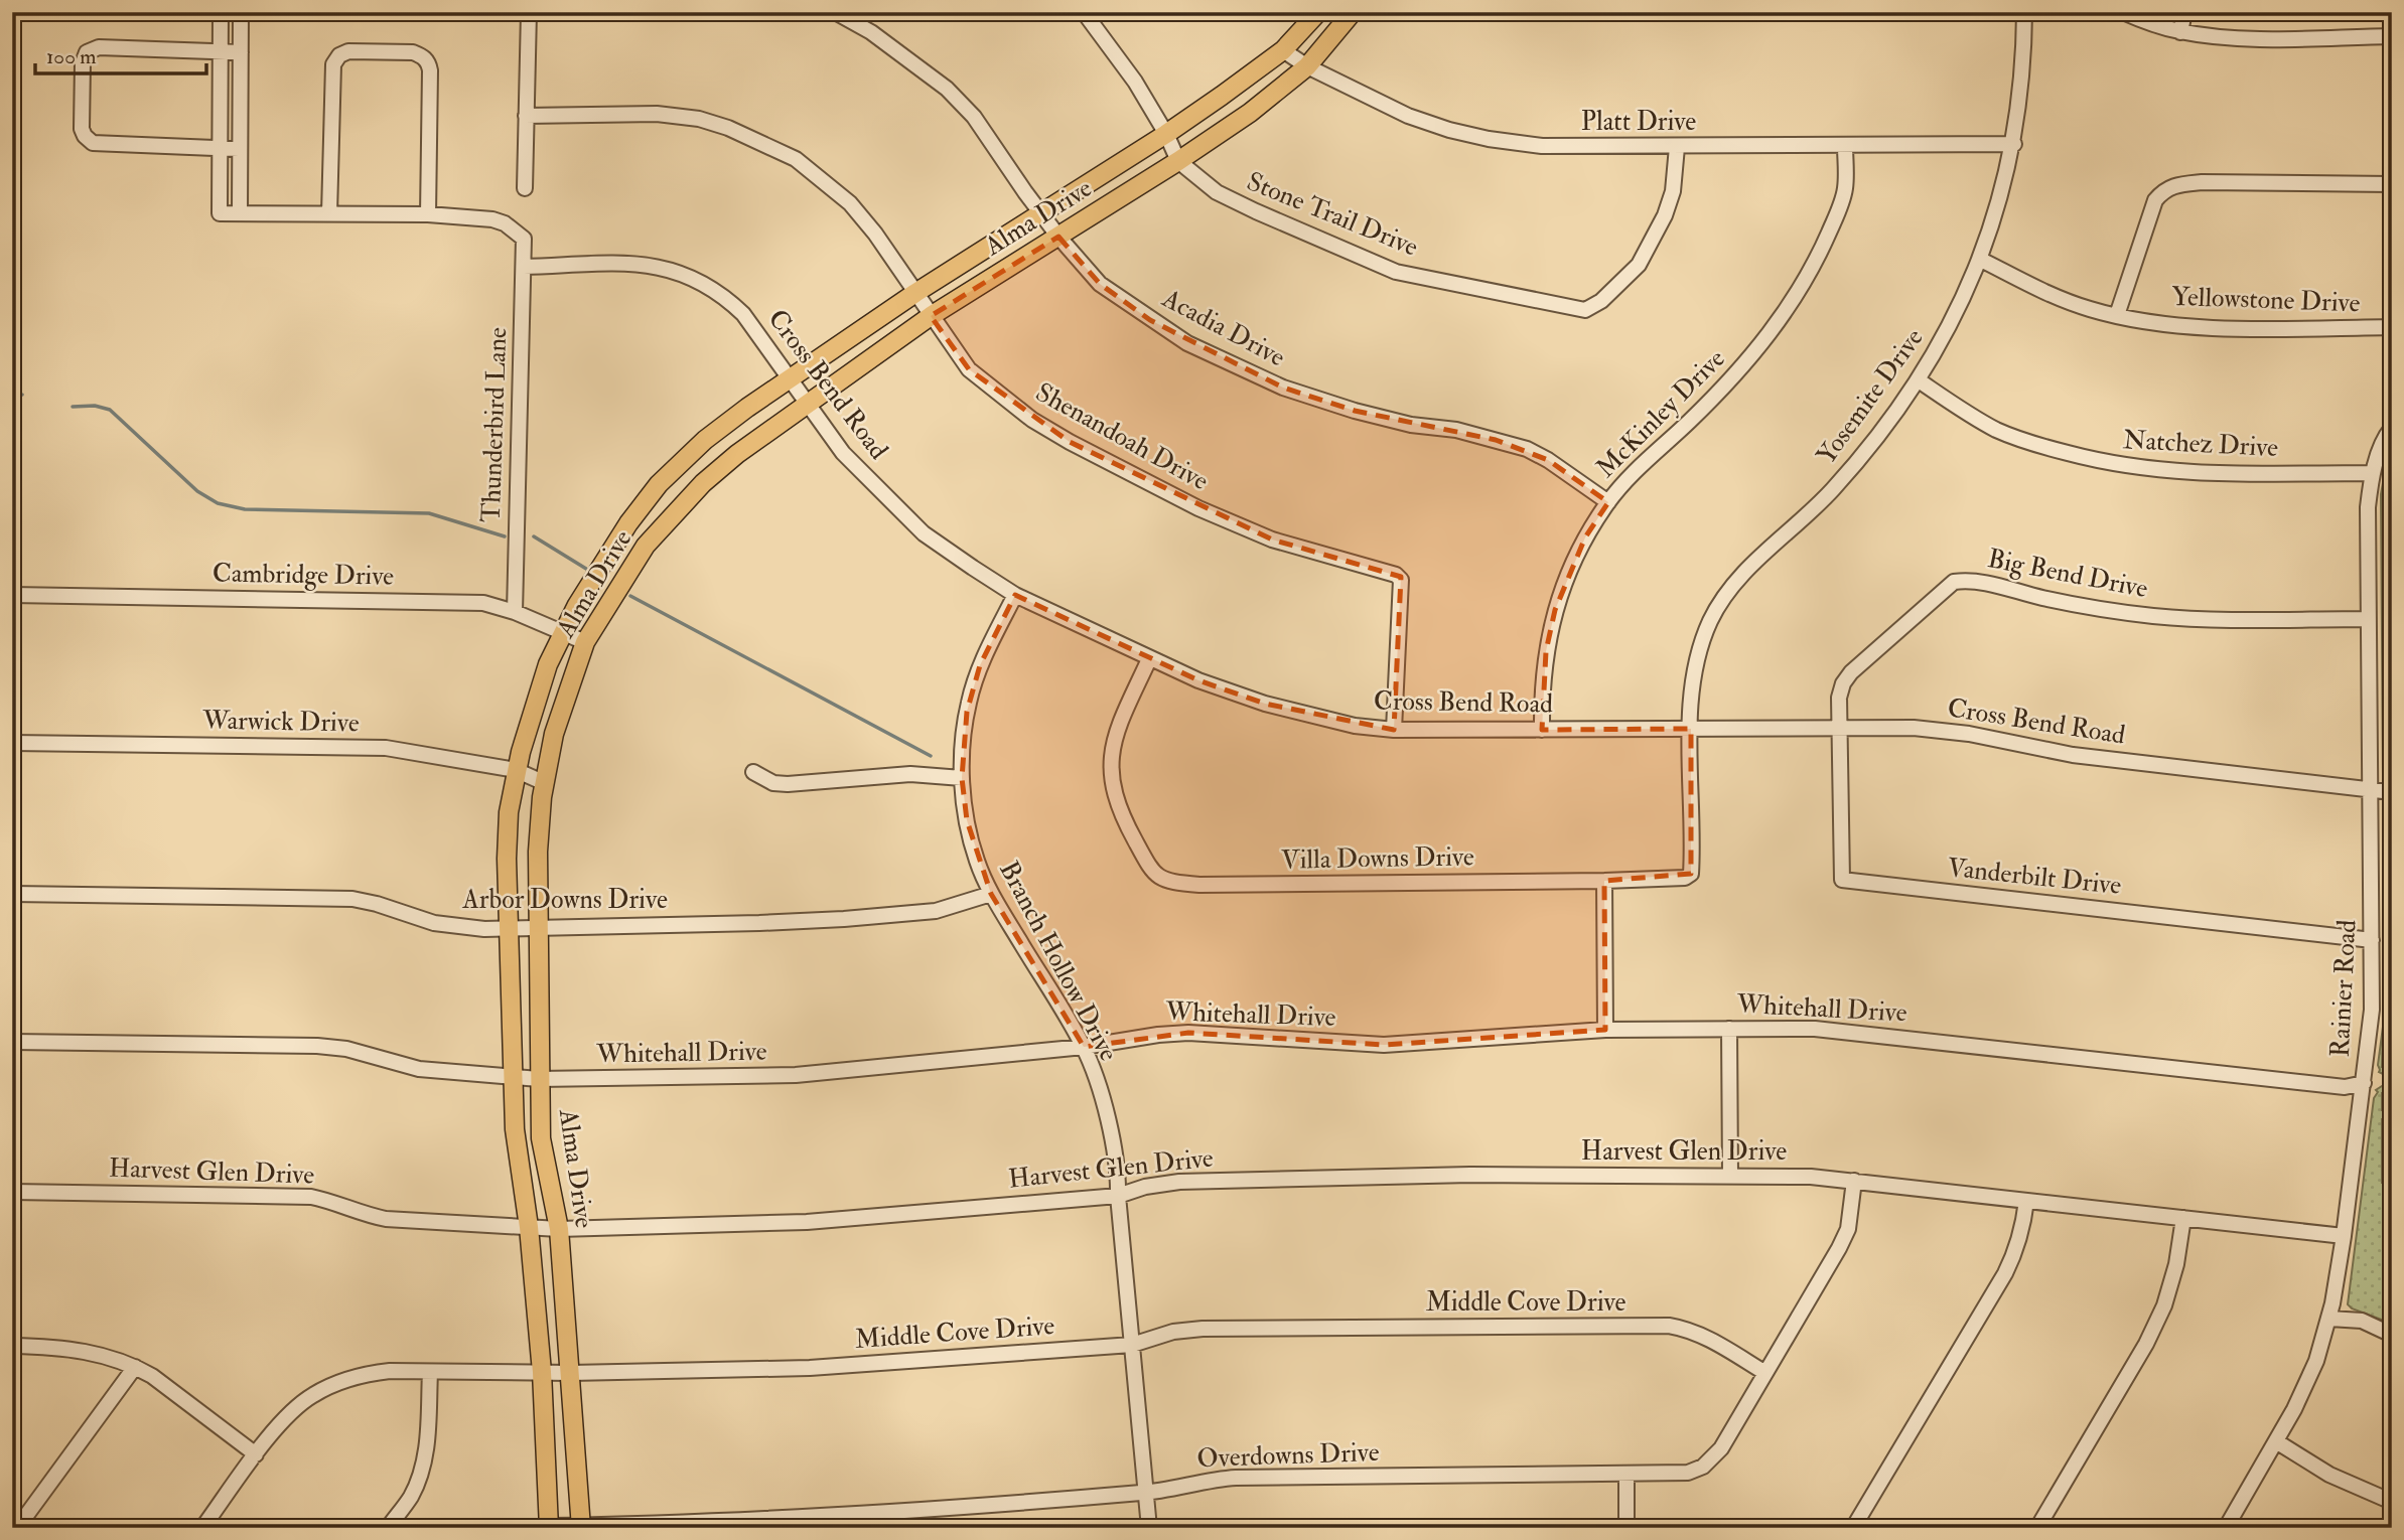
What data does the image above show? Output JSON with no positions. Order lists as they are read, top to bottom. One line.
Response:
{"streets":{"main road":["Alma Drive"],"street":["Platt Drive","Stone Trail Drive","Yellowstone Drive","Acadia Drive","Cross Bend Road","Yosemite Drive","McKinley Drive","Thunderbird Lane","Shenandoah Drive","Natchez Drive","Big Bend Drive","Cambridge Drive","Warwick Drive","Villa Downs Drive","Vanderbilt Drive","Arbor Downs Drive","Branch Hollow Drive","Rainier Road","Whitehall Drive","Harvest Glen Drive","Middle Cove Drive","Overdowns Drive"]},"crossings":[["Platt Drive","Stone Trail Drive"],["Platt Drive","Alma Drive"],["Platt Drive","Yosemite Drive"],["Platt Drive","McKinley Drive"],["Stone Trail Drive","Alma Drive"],["Alma Drive","Acadia Drive"],["Alma Drive","Cross Bend Road"],["Alma Drive","Shenandoah Drive"],["Alma Drive","Cambridge Drive"],["Alma Drive","Warwick Drive"],["Alma Drive","Arbor Downs Drive"],["Alma Drive","Whitehall Drive"],["Alma Drive","Harvest Glen Drive"],["Alma Drive","Middle Cove Drive"],["Alma Drive","Overdowns Drive"],["Yellowstone Drive","Yosemite Drive"],["Acadia Drive","McKinley Drive"],["Cross Bend Road","Yosemite Drive"],["Cross Bend Road","McKinley Drive"],["Cross Bend Road","Thunderbird Lane"],["Cross Bend Road","Shenandoah Drive"],["Cross Bend Road","Big Bend Drive"],["Cross Bend Road","Villa Downs Drive"],["Cross Bend Road","Vanderbilt Drive"],["Cross Bend Road","Branch Hollow Drive"],["Cross Bend Road","Rainier Road"],["Yosemite Drive","Natchez Drive"],["Yosemite Drive","Villa Downs Drive"],["Thunderbird Lane","Cambridge Drive"],["Natchez Drive","Rainier Road"],["Big Bend Drive","Vanderbilt Drive"],["Big Bend Drive","Rainier Road"],["Vanderbilt Drive","Rainier Road"],["Arbor Downs Drive","Branch Hollow Drive"],["Branch Hollow Drive","Whitehall Drive"],["Branch Hollow Drive","Harvest Glen Drive"],["Branch Hollow Drive","Middle Cove Drive"],["Branch Hollow Drive","Overdowns Drive"],["Rainier Road","Whitehall Drive"],["Rainier Road","Harvest Glen Drive"],["Harvest Glen Drive","Overdowns Drive"],["Middle Cove Drive","Overdowns Drive"]],"scale_bar":"100 m"}
